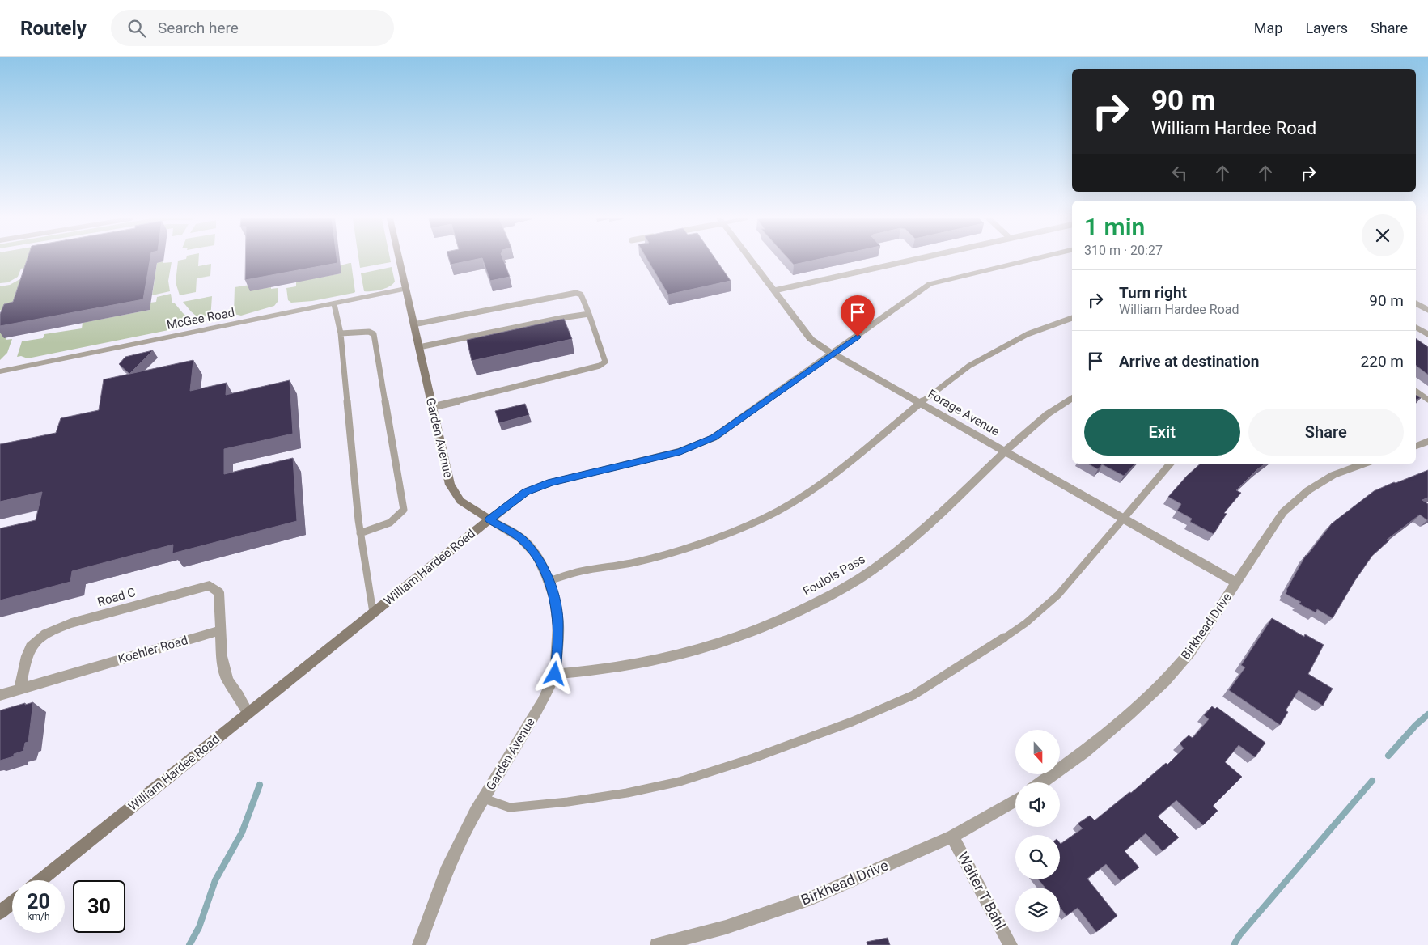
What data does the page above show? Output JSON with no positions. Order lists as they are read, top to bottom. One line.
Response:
{"streets":{"street":["McGee Road","Forage Avenue","Garden Avenue","William Hardee Road","Foulois Pass","Road C","Birkhead Drive","Koehler Road","Walter T Bahl"]},"crossings":[["McGee Road","Garden Avenue"],["Forage Avenue","William Hardee Road"],["Forage Avenue","Foulois Pass"],["Forage Avenue","Birkhead Drive"],["Garden Avenue","William Hardee Road"],["Garden Avenue","Foulois Pass"],["Road C","Koehler Road"],["Birkhead Drive","Walter T Bahl"]],"north":"bottom","page":{"header":"Routely","search":"Search here","nav":["Map","Layers","Share"],"turn":["90 m","William Hardee Road"],"heading":["1 min","310 m · 20:27"],"list":[{"name":"Turn right","note":"William Hardee Road","value":"90 m"},{"name":"Arrive at destination","value":"220 m"}],"buttons":["Exit","Share"],"speed":"20 km/h","limit":"30"}}
